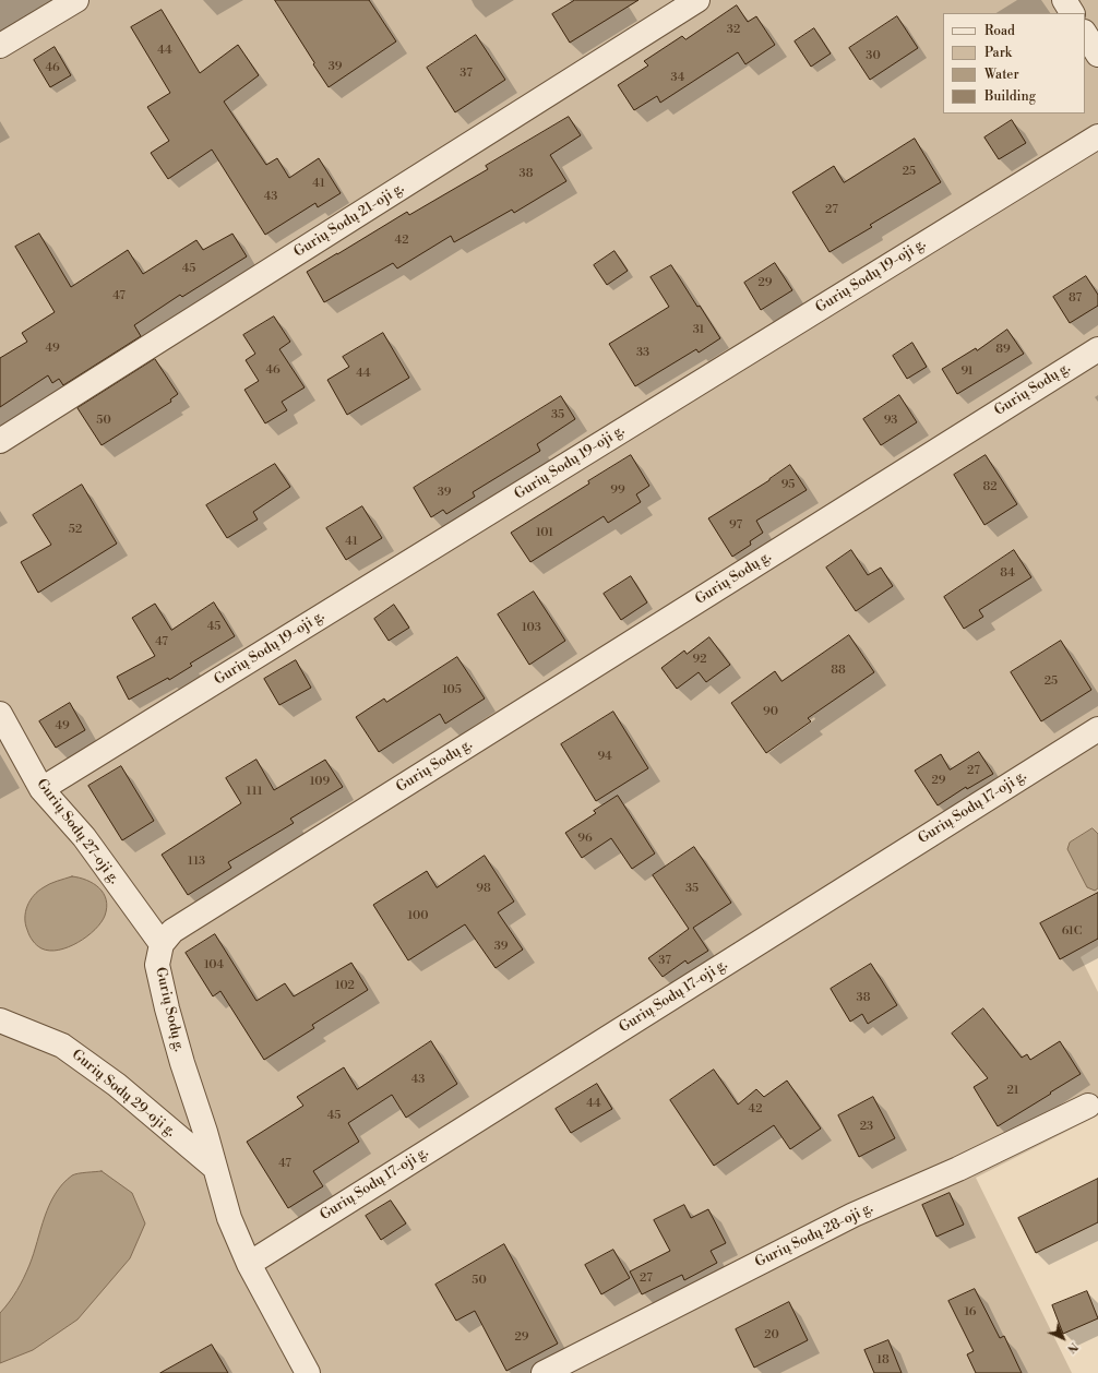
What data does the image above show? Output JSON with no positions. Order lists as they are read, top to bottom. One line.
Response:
{"streets":{"street":["Gurių Sodų 21-oji g.","Gurių Sodų 19-oji g.","Gurių Sodų g.","Gurių Sodų 17-oji g.","Gurių Sodų 27-oji g.","Gurių Sodų 29-oji g.","Gurių Sodų 28-oji g."]},"crossings":[["Gurių Sodų 19-oji g.","Gurių Sodų 27-oji g."],["Gurių Sodų g.","Gurių Sodų 17-oji g."],["Gurių Sodų g.","Gurių Sodų 27-oji g."],["Gurių Sodų g.","Gurių Sodų 29-oji g."]],"house_numbers":["32","44","30","39","46","37","34","25","38","41","43","27","42","45","29","47","87","31","49","89","33","46","91","44","35","50","93","95","82","99","39","97","52","101","41","84","45","103","47","92","88","25","105","90","49","94","27","29","109","111","96","113","98","35","100","61C","39","37","104","102","38","43","21","44","42","45","23","47","27","50","16","20","29","18"],"legend":["Road","Park","Water","Building"],"north":"bottom right"}
